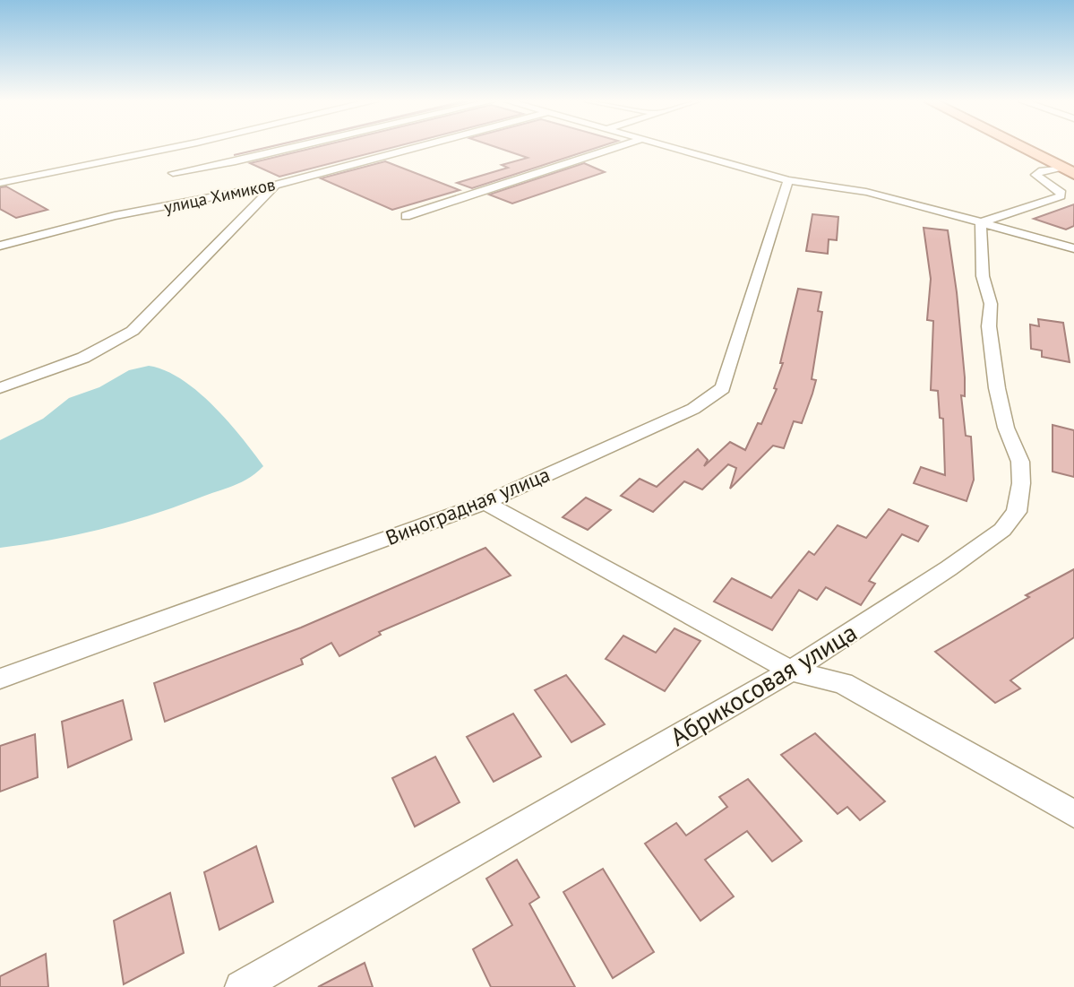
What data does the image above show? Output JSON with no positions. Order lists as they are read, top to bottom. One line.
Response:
{"streets":{"street":["улица Химиков","Виноградная улица","Абрикосовая улица"]}}
